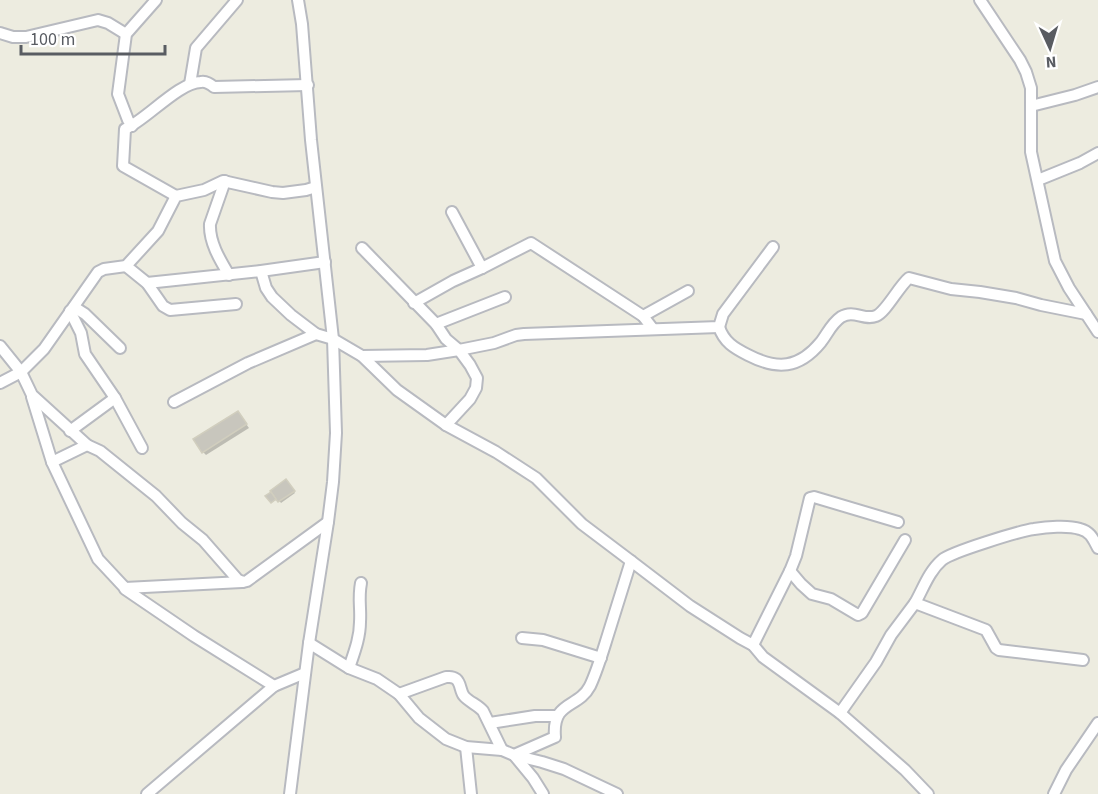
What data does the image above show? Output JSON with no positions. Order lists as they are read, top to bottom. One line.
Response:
{"scale_bar":"100 m","north":"bottom"}
